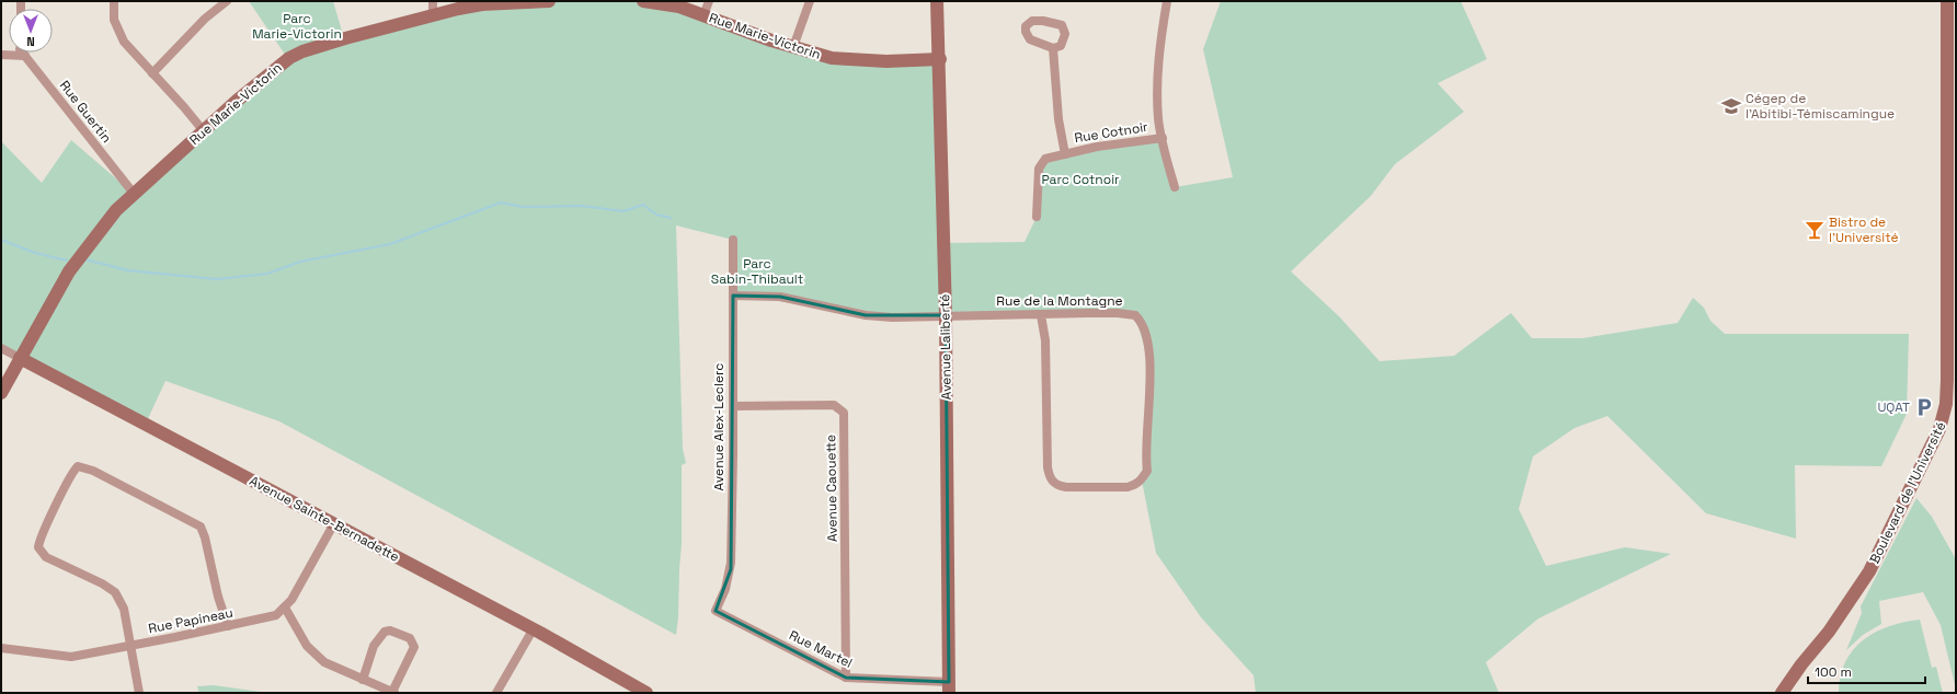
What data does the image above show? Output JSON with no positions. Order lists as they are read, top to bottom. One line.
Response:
{"streets":{"street":["Rue Marie-Victorin","Rue Guertin","Rue Cotnoir","Rue de la Montagne","Avenue Laliberté","Avenue Alex-Leclerc","Avenue Caouette","Boulevard de l'Université","Avenue Sainte-Bernadette","Rue Papineau","Rue Martel"]},"crossings":[["Rue Marie-Victorin","Rue Guertin"],["Rue Marie-Victorin","Avenue Laliberté"],["Rue Marie-Victorin","Avenue Sainte-Bernadette"],["Rue de la Montagne","Avenue Laliberté"],["Rue de la Montagne","Avenue Alex-Leclerc"],["Avenue Laliberté","Rue Martel"],["Avenue Alex-Leclerc","Avenue Caouette"],["Avenue Alex-Leclerc","Rue Martel"],["Avenue Caouette","Rue Martel"],["Avenue Sainte-Bernadette","Rue Papineau"]],"parks":["Parc Marie-Victorin","Parc Cotnoir","Parc Sabin-Thibault"],"places":{"school or university":["Cégep de l'Abitibi-Témiscamingue"],"bar":["Bistro de l'Université"],"parking":["UQAT"]},"scale_bar":"100 m","north":"bottom"}
